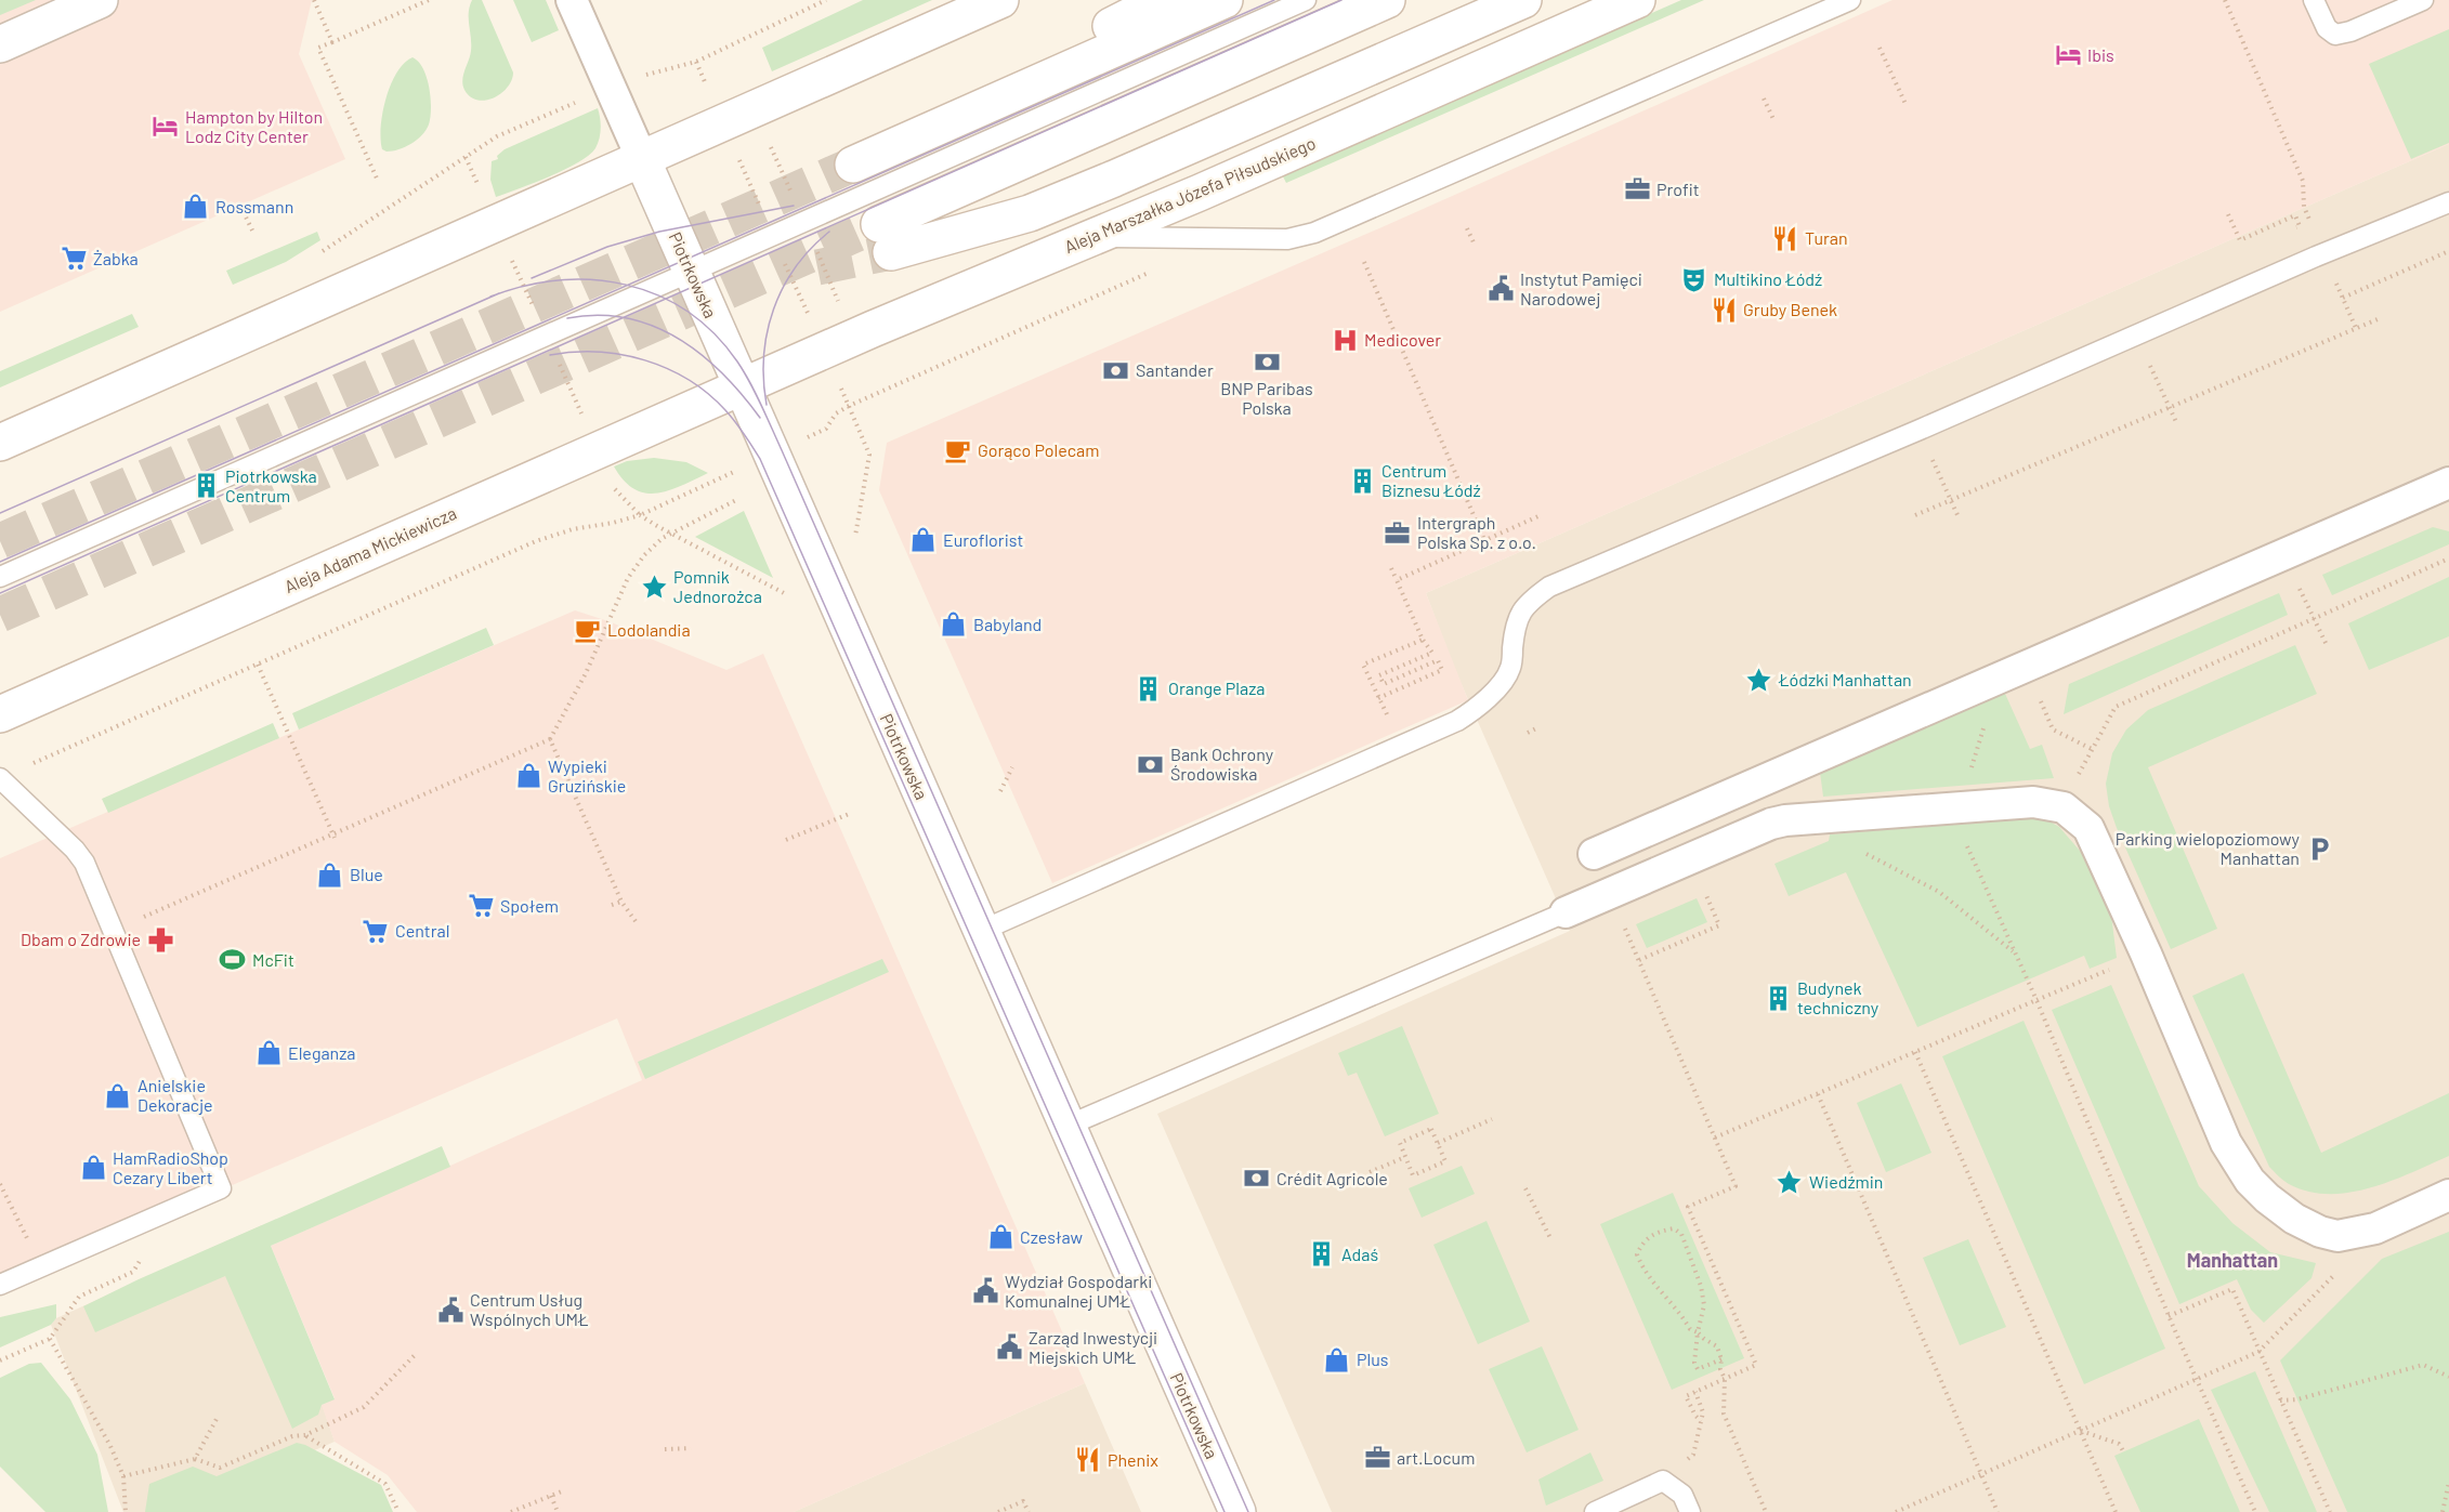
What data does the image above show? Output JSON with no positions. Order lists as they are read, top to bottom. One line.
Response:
{"streets":{"main road":["Aleja Marszałka Józefa Piłsudskiego","Piotrkowska","Aleja Adama Mickiewicza"]},"crossings":[["Aleja Marszałka Józefa Piłsudskiego","Piotrkowska"],["Aleja Marszałka Józefa Piłsudskiego","Aleja Adama Mickiewicza"],["Piotrkowska","Aleja Adama Mickiewicza"]],"districts":["Manhattan"],"places":{"hotel":["Ibis","Hampton by Hilton Lodz City Center"],"office":["Profit","Intergraph Polska Sp. z o.o.","art.Locum"],"shop":["Rossmann","Euroflorist","Babyland","Wypieki Gruzińskie","Blue","Eleganza","Anielskie Dekoracje","HamRadioShop Cezary Libert","Czesław","Plus"],"restaurant":["Turan","Gruby Benek","Phenix"],"supermarket":["Żabka","Społem","Central"],"theatre":["Multikino Łódź"],"public building":["Instytut Pamięci Narodowej","Wydział Gospodarki Komunalnej UMŁ","Centrum Usług Wspólnych UMŁ","Zarząd Inwestycji Miejskich UMŁ"],"hospital":["Medicover"],"bank":["BNP Paribas Polska","Santander","Bank Ochrony Środowiska","Crédit Agricole"],"cafe":["Gorąco Polecam","Lodolandia"],"building":["Centrum Biznesu Łódź","Piotrkowska Centrum","Orange Plaza","Budynek techniczny","Adaś"],"place":["Pomnik Jednorożca","Łódzki Manhattan","Wiedźmin"],"parking":["Parking wielopoziomowy Manhattan"],"pharmacy":["Dbam o Zdrowie"],"sports":["McFit"]}}
